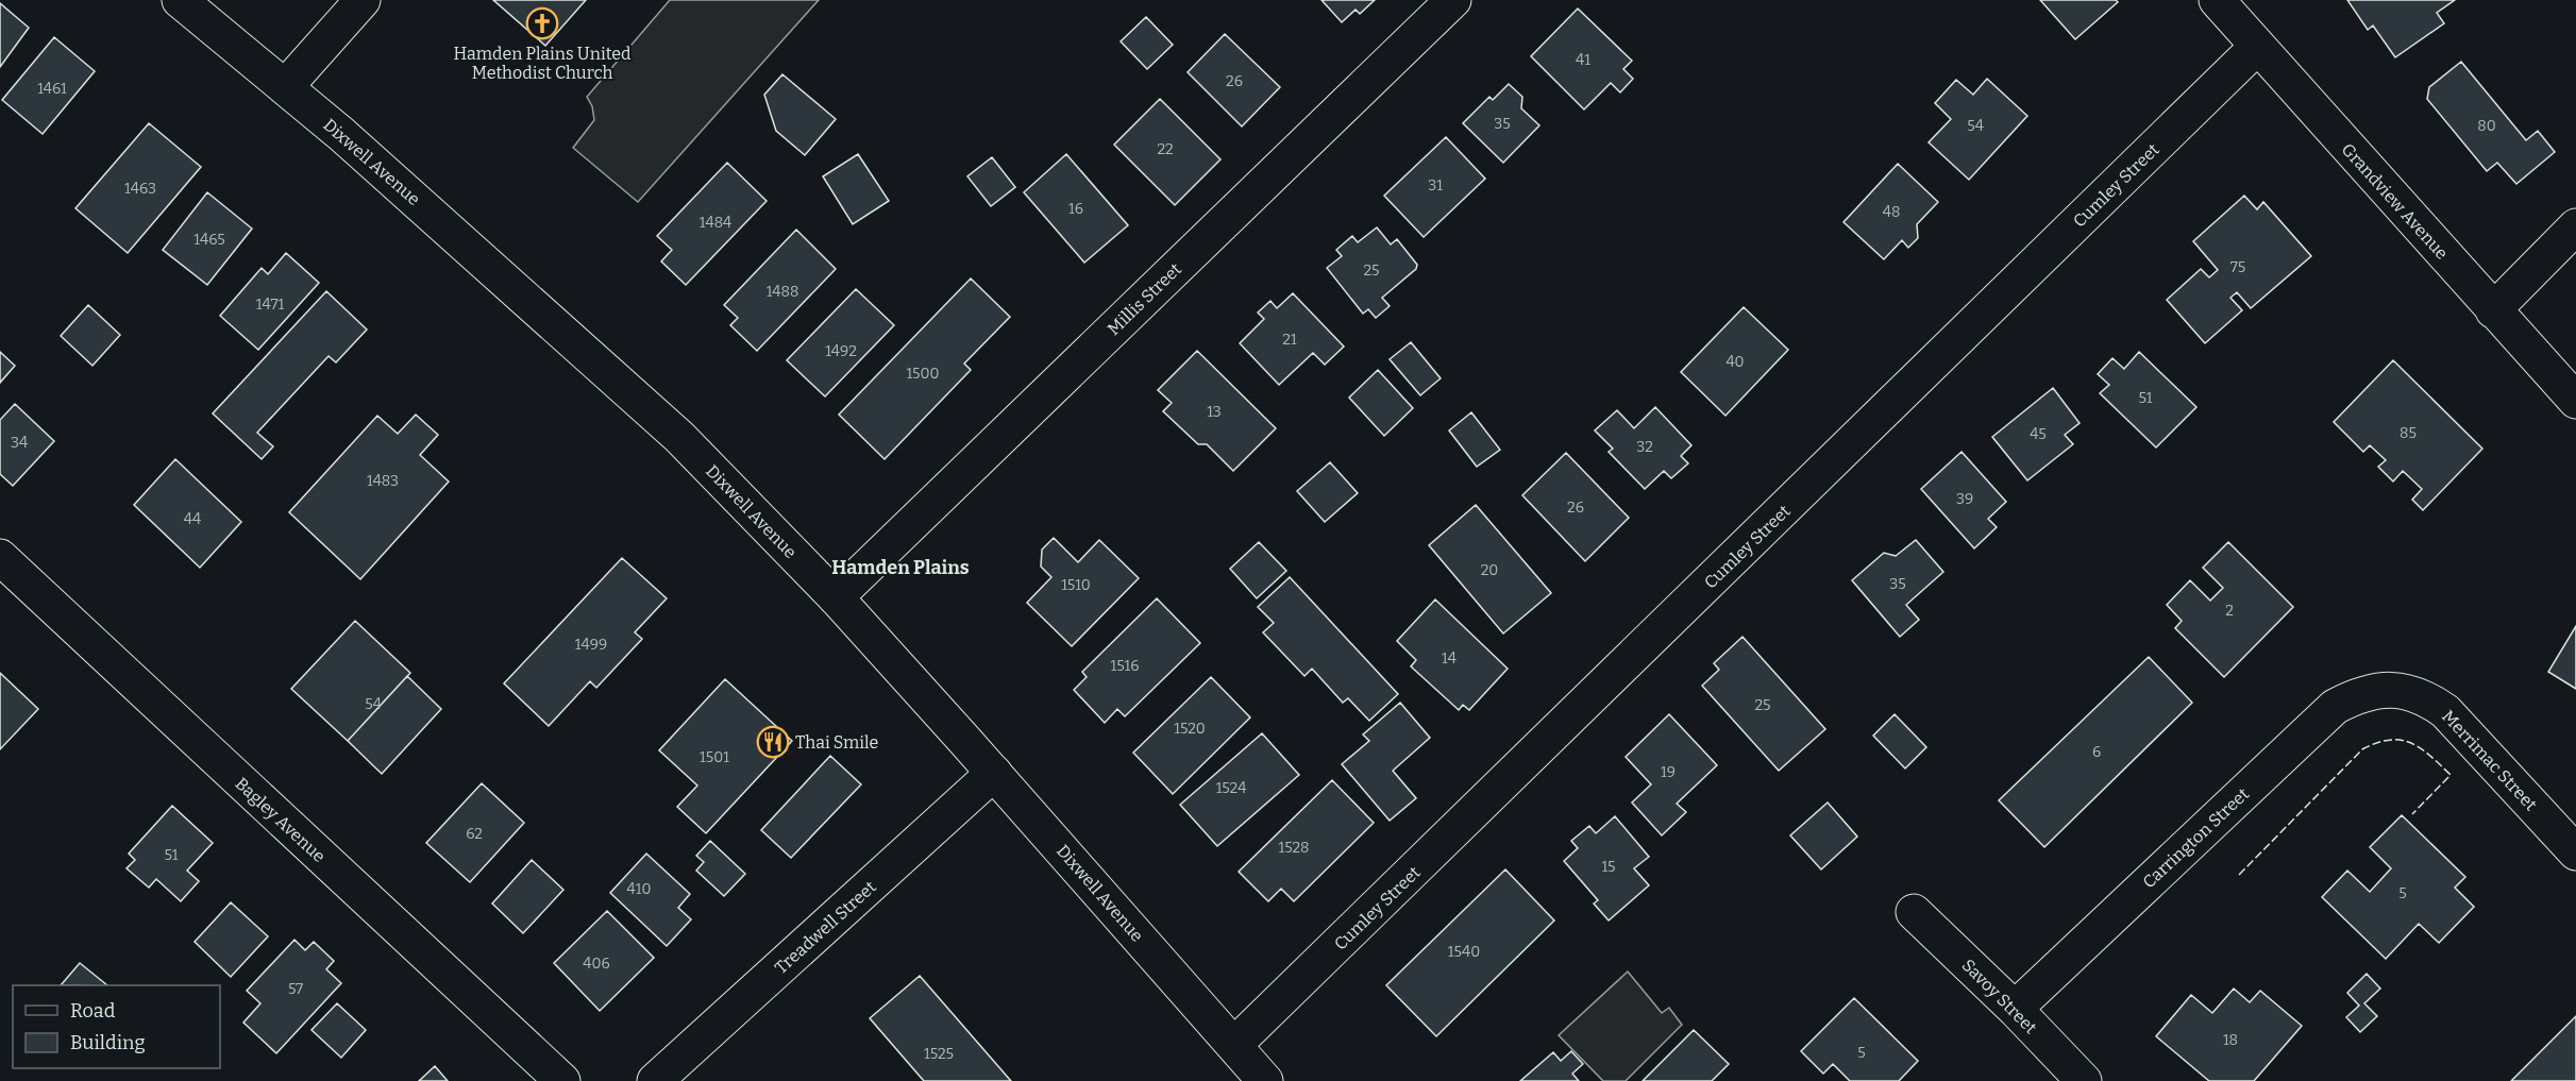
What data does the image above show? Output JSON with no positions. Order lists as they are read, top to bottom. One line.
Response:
{"streets":{"street":["Dixwell Avenue","Cumley Street","Grandview Avenue","Millis Street","Merrimac Street","Bagley Avenue","Carrington Street","Treadwell Street","Savoy Street"]},"crossings":[["Dixwell Avenue","Cumley Street"],["Dixwell Avenue","Millis Street"],["Dixwell Avenue","Treadwell Street"],["Cumley Street","Grandview Avenue"],["Merrimac Street","Carrington Street"],["Carrington Street","Savoy Street"]],"districts":["Hamden Plains"],"places":{"church":["Hamden Plains United Methodist Church"],"restaurant":["Thai Smile"]},"house_numbers":["41","26","1461","35","54","80","22","31","1463","16","48","1484","1465","75","25","1488","1471","21","1492","40","1500","51","13","85","45","34","32","1483","39","26","44","20","35","1510","2","1499","14","1516","54","25","1520","6","1501","19","1524","62","1528","51","15","410","5","1540","406","57","18","5","1525"],"legend":["Road","Building"]}
